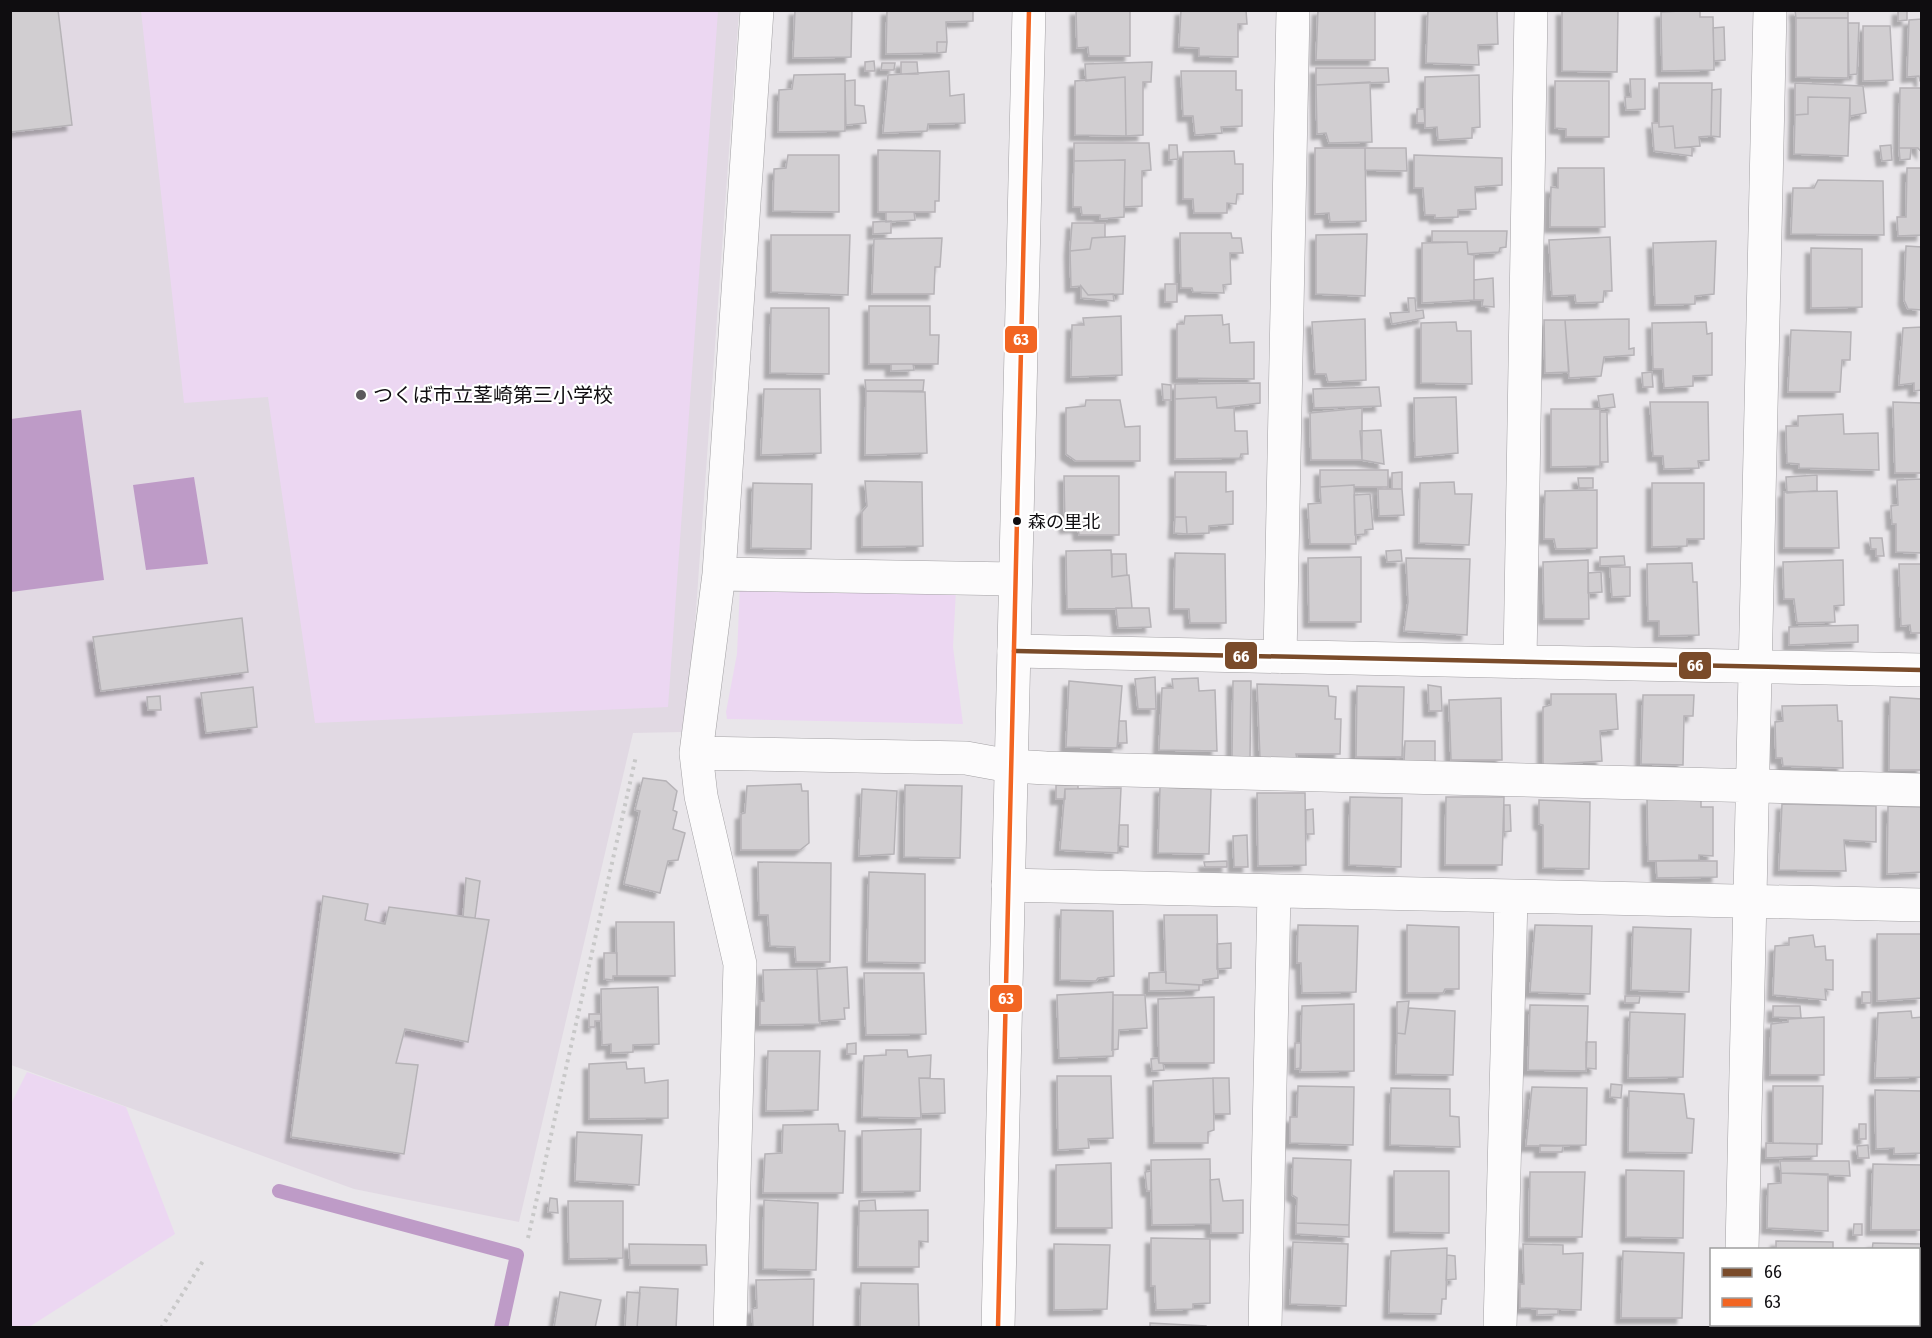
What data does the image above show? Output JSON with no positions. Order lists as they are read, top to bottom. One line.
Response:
{"places":["つくば市立茎崎第三小学校","森の里北"],"lines":["transit line 63","transit line 66"],"legend":["66","63"]}
